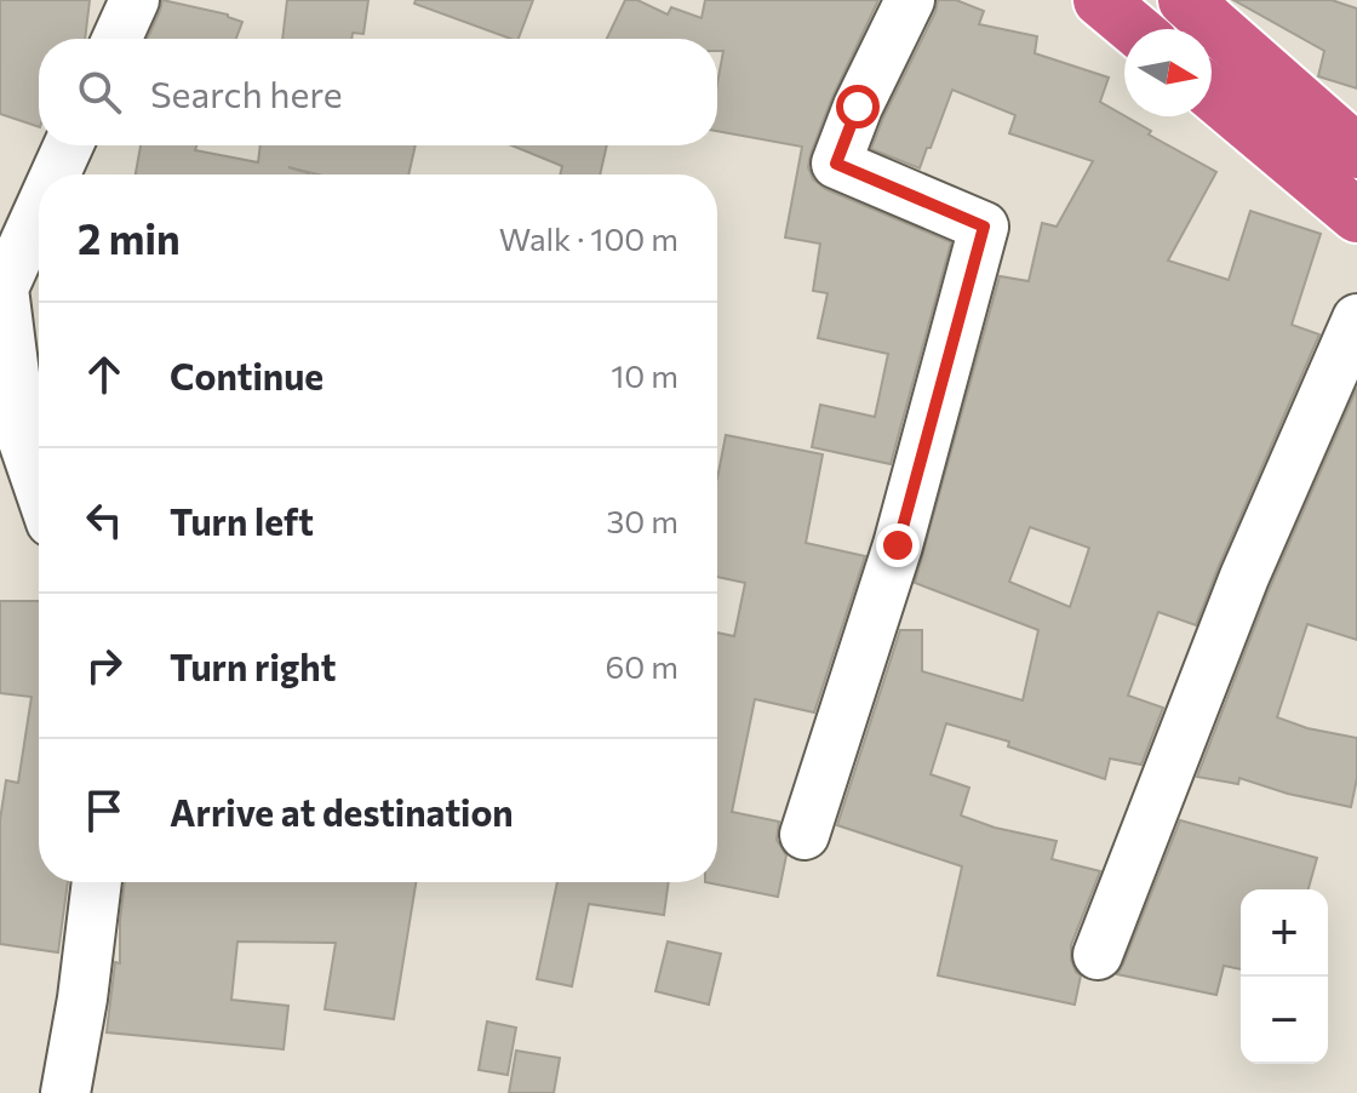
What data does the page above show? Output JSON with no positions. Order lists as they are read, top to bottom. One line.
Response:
{"north":"right","page":{"search":"Search here","heading":["2 min","Walk · 100 m"],"list":[["Continue","10 m"],["Turn left","30 m"],["Turn right","60 m"],"Arrive at destination"],"map_buttons":["+","−"]}}
